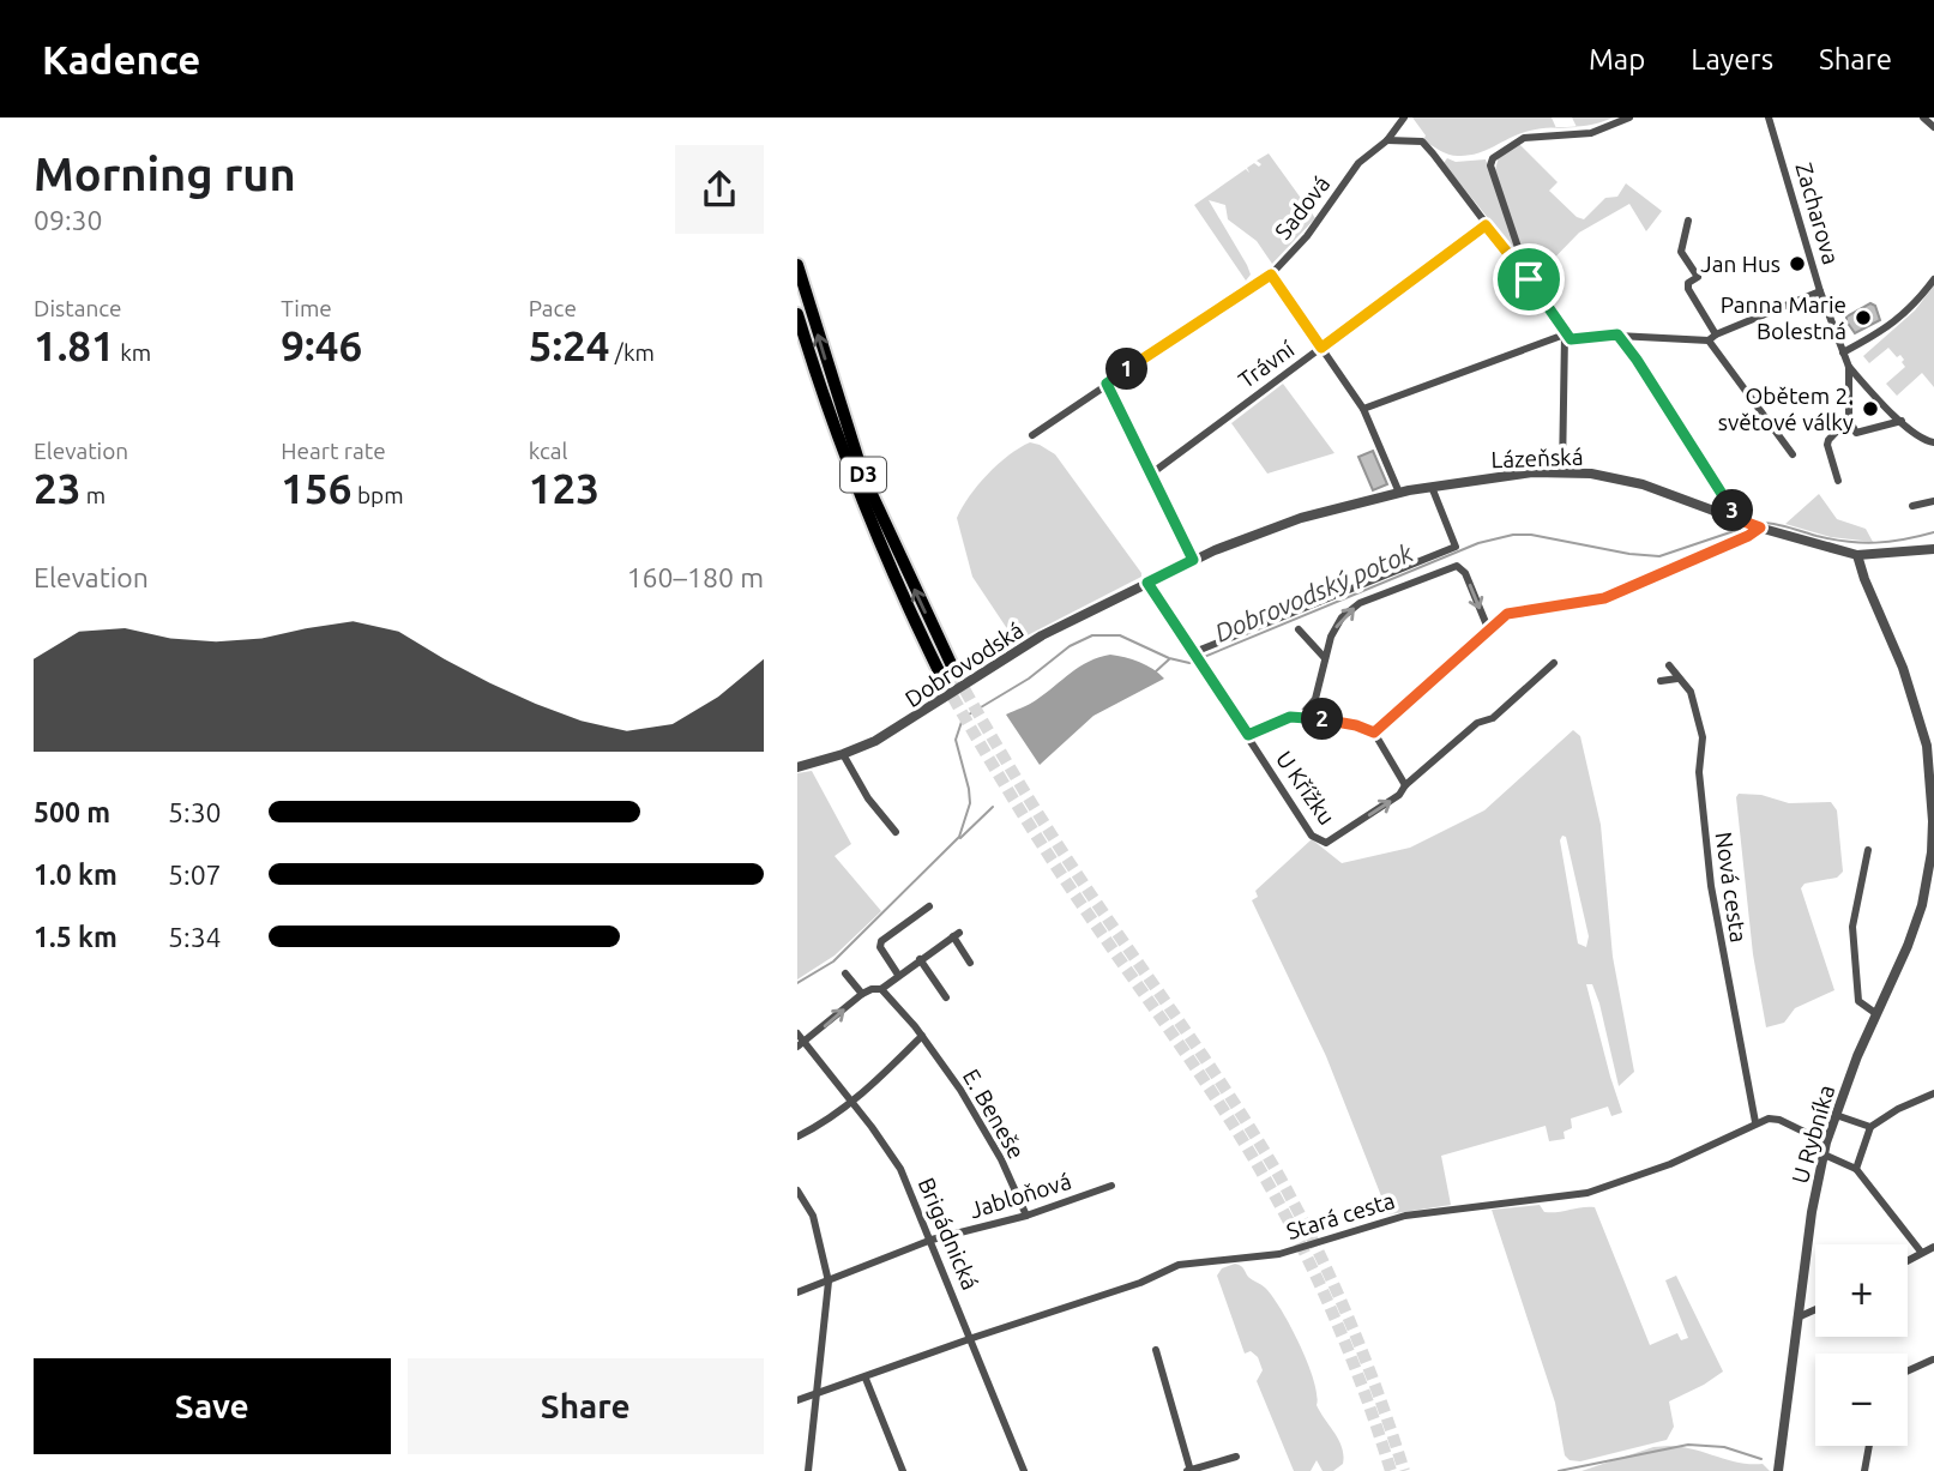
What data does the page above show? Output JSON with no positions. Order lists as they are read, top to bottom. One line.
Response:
{"streets":{"highway":["D3"],"street":["Sadová","Zacharova","Trávní","Lázeňská","Dobrovodská","U Křížku","Nová cesta","E. Beneše","U Rybníka","Jabloňová","Stará cesta","Brigádnická"]},"crossings":[["Lázeňská","Dobrovodská"],["Lázeňská","U Křížku"],["Lázeňská","U Rybníka"],["Dobrovodská","U Křížku"],["Nová cesta","Stará cesta"],["E. Beneše","Jabloňová"],["Jabloňová","Brigádnická"],["Stará cesta","Brigádnická"]],"water":["Dobrovodský potok"],"places":["Jan Hus","Panna Marie Bolestná","Obětem 2. světové války"],"page":{"header":"Kadence","nav":["Map","Layers","Share"],"heading":["Morning run","09:30"],"stats":[["Distance","1.81 km"],["Time","9:46"],["Pace","5:24 /km"],["Elevation","23 m"],["Heart rate","156 bpm"],["kcal","123"]],"pins":["1","3","2"],"chart":["Elevation","160–180 m"],"list":[{"name":"500 m","note":"5:30"},{"name":"1.0 km","note":"5:07"},{"name":"1.5 km","note":"5:34"}],"map_buttons":["+","−"],"buttons":["Save","Share"]}}
